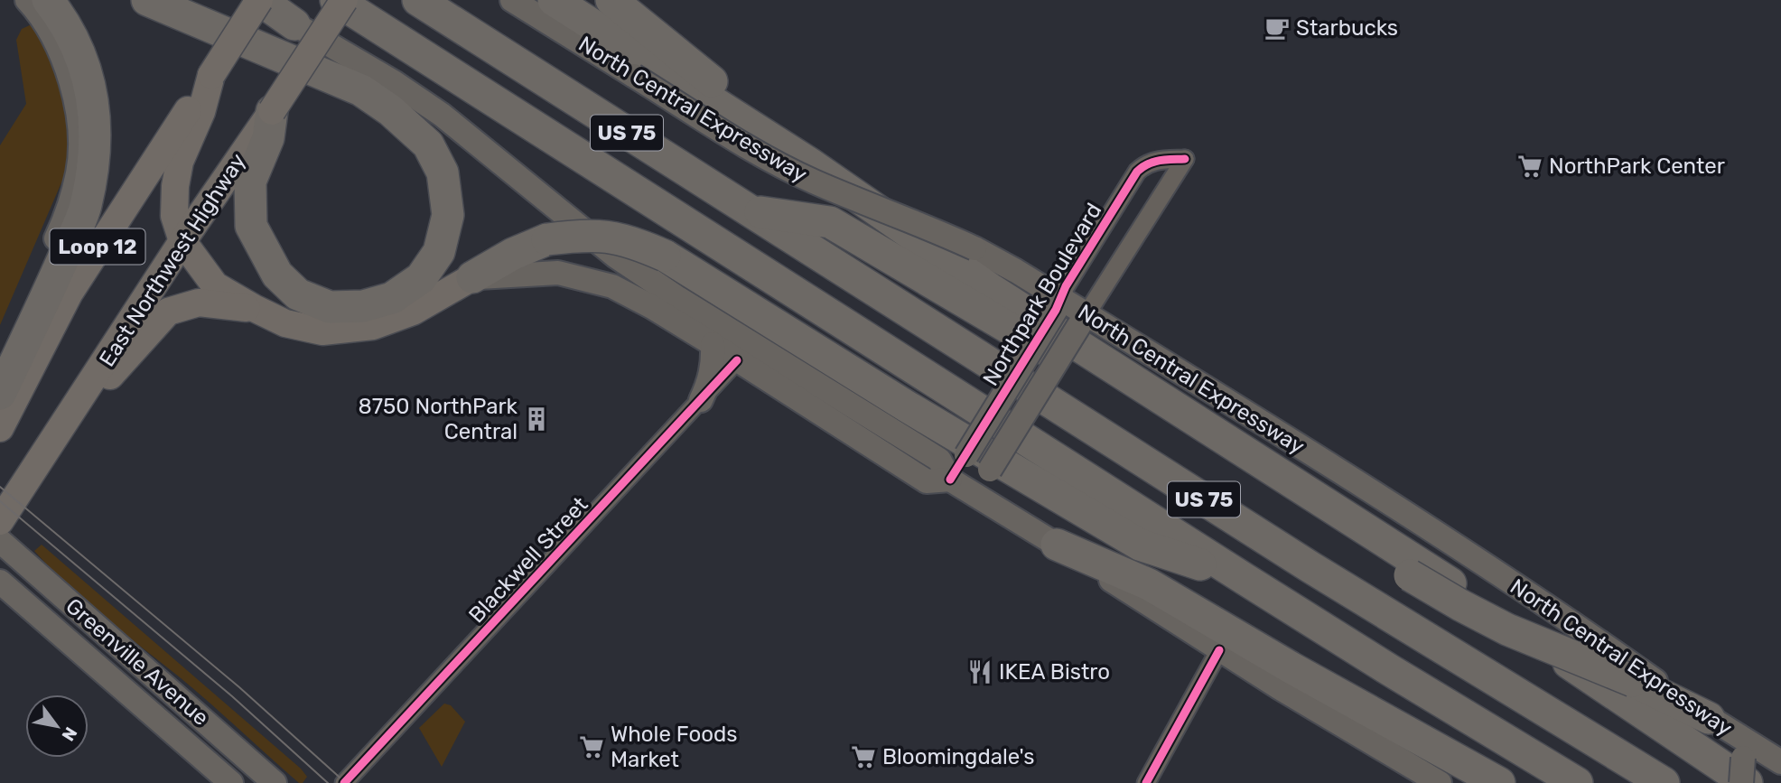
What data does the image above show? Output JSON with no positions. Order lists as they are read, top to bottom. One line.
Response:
{"streets":{"highway":["US 75"],"main road":["North Central Expressway","Loop 12","East Northwest Highway","Northpark Boulevard","Greenville Avenue"],"street":["Blackwell Street"]},"crossings":[["North Central Expressway","Northpark Boulevard"]],"places":{"cafe":["Starbucks"],"supermarket":["NorthPark Center","Whole Foods Market","Bloomingdale's"],"building":["8750 NorthPark Central"],"restaurant":["IKEA Bistro"]},"north":"bottom right"}
